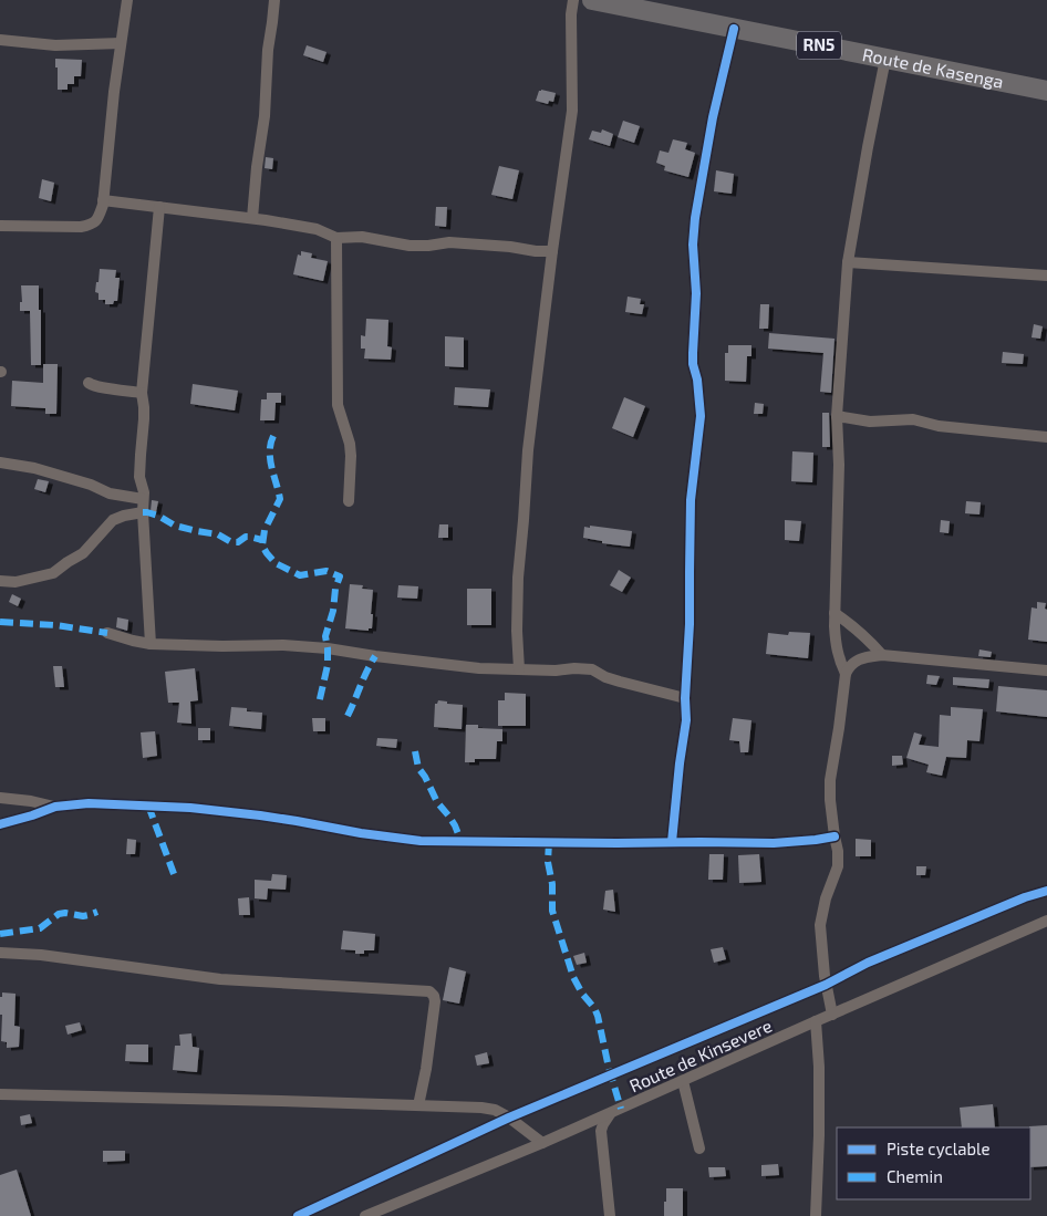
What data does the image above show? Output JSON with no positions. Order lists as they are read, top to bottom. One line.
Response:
{"streets":{"highway":["RN5","Route de Kasenga"],"street":["Route de Kinsevere"]},"legend":["Piste cyclable","Chemin"]}
